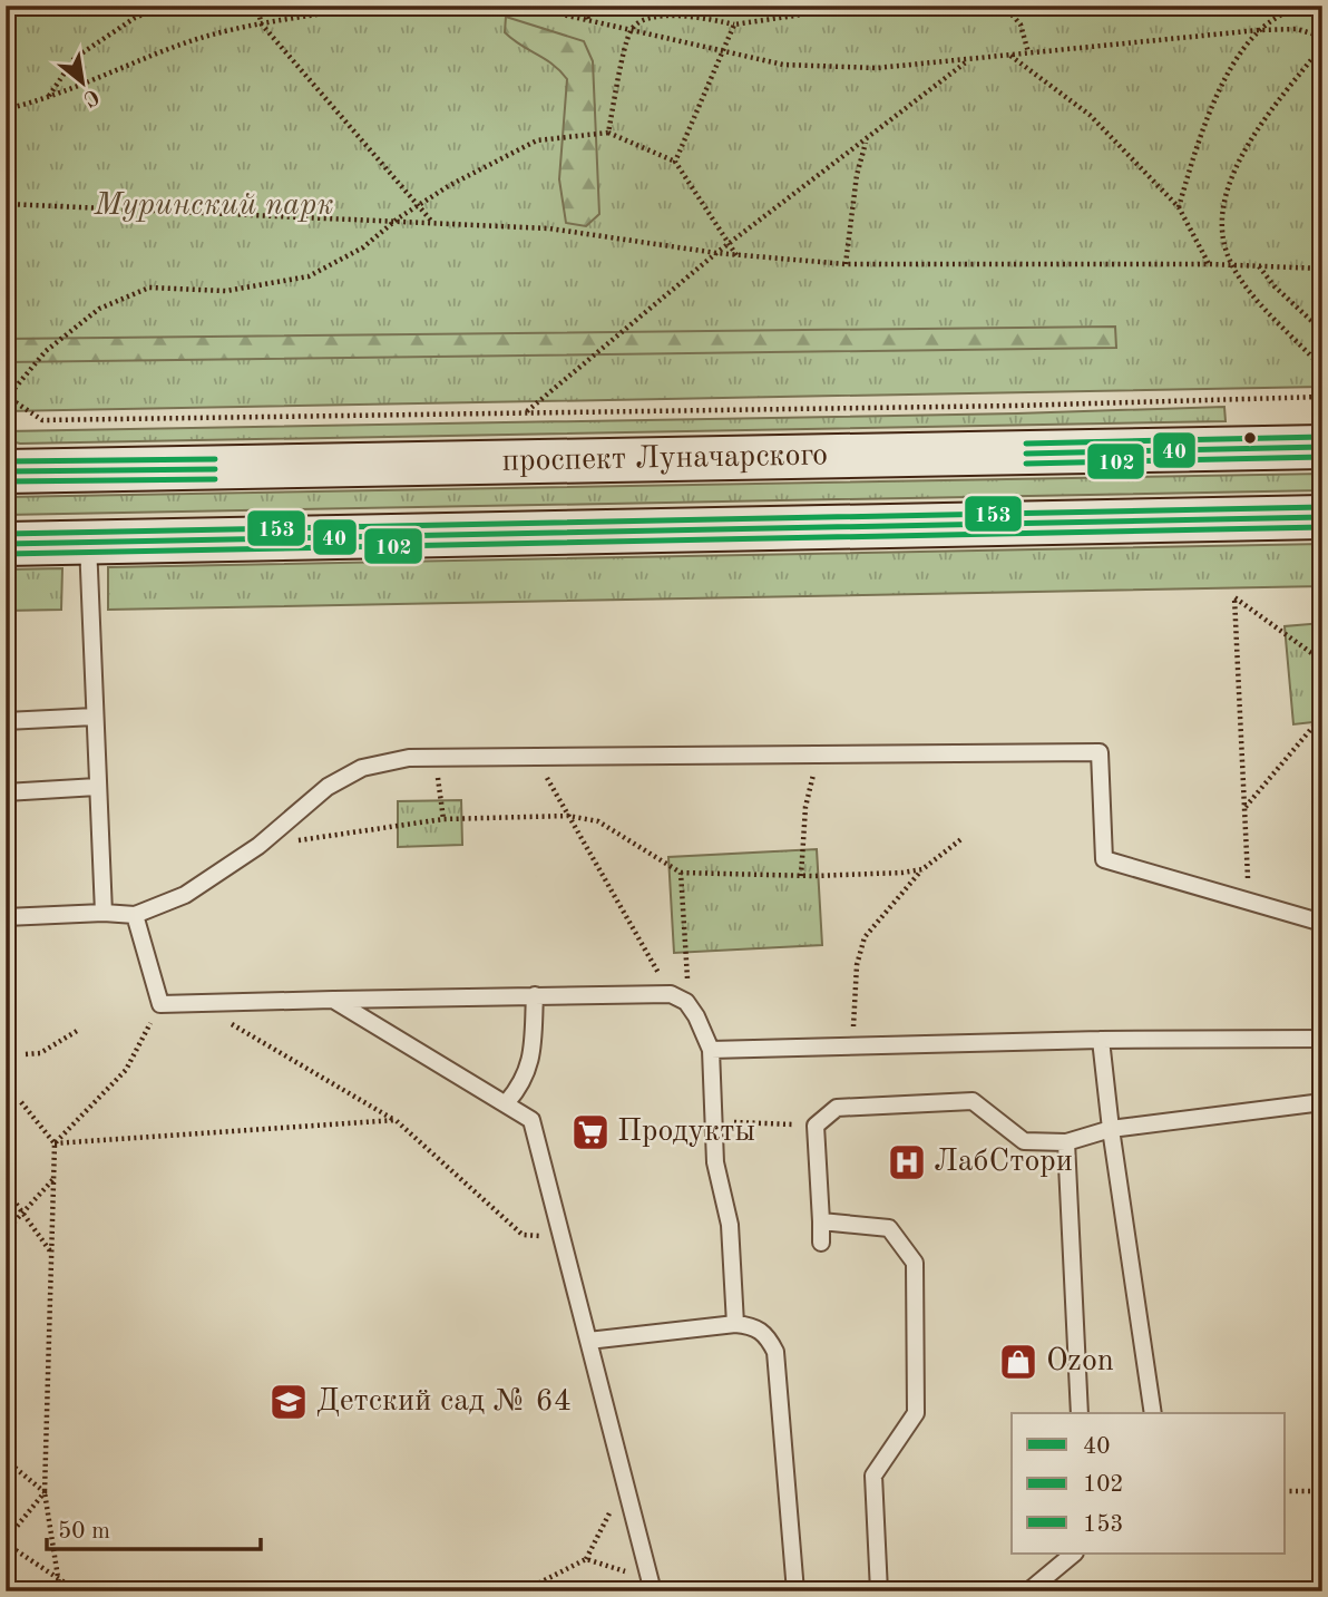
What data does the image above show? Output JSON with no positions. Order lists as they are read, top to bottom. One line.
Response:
{"streets":{"main road":["проспект Луначарского"]},"parks":["Муринский парк"],"places":{"supermarket":["Продукты"],"hospital":["ЛабСтори"],"shop":["Ozon"],"school or university":["Детский сад № 64"]},"lines":["transit line 153","transit line 40","transit line 102"],"legend":["40","102","153"],"scale_bar":"50 m","north":"bottom right"}
